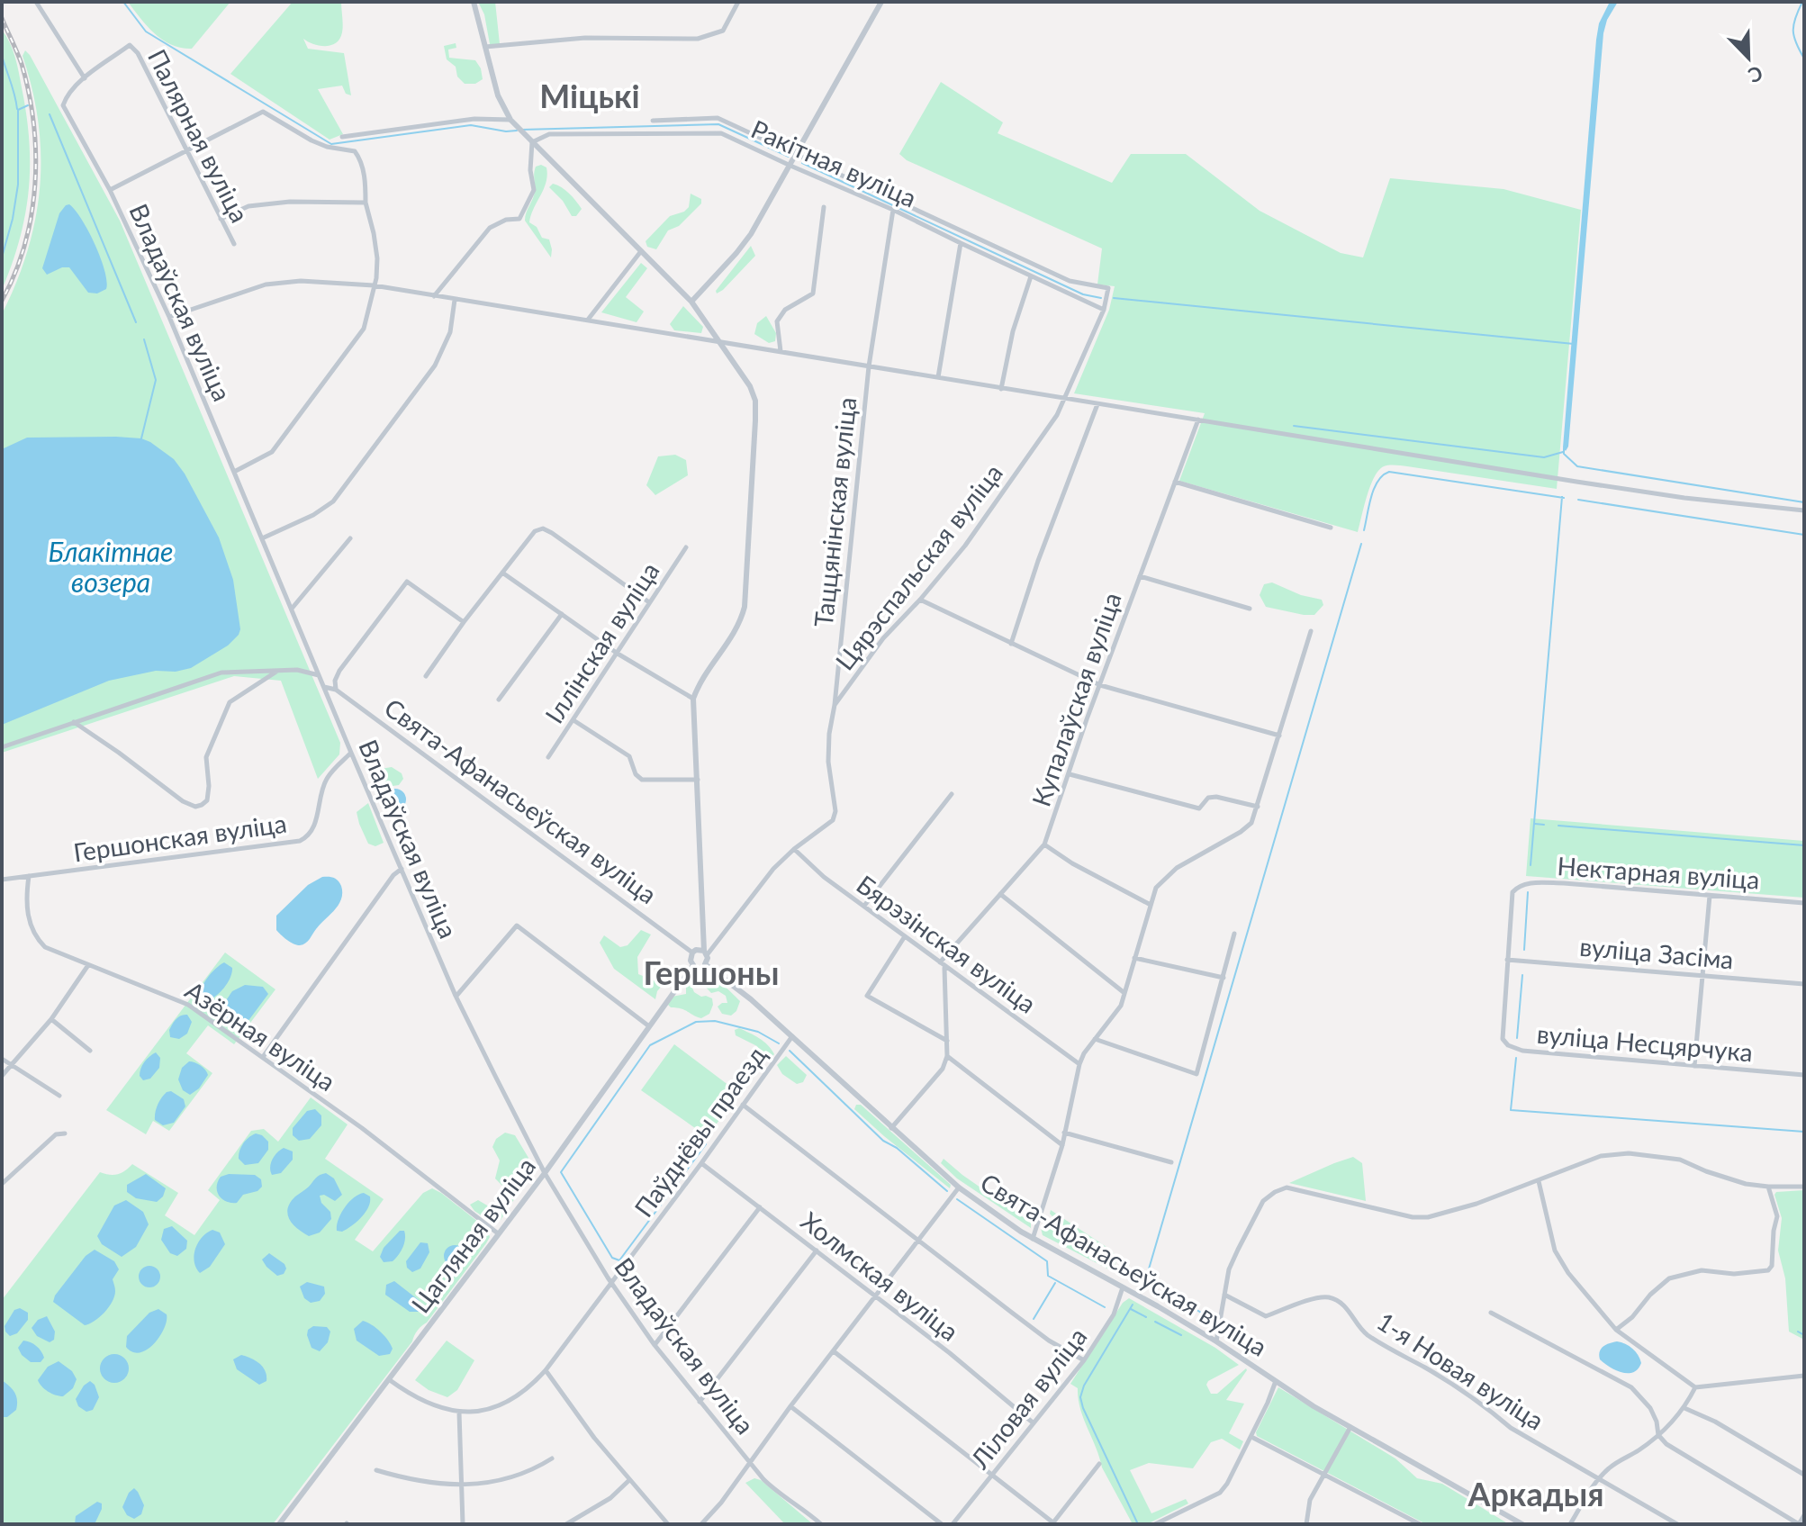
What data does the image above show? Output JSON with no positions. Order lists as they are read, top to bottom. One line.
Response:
{"streets":{"street":["Палярная вуліца","Ракітная вуліца","Владаўская вуліца","Таццянінская вуліца","Цярэспальская вуліца","Іллінская вуліца","Купалаўская вуліца","Свята-Афанасьеўская вуліца","Гершонская вуліца","Нектарная вуліца","Бярэзінская вуліца","вуліца Засіма","Азёрная вуліца","вуліца Несцярчука","Паўднёвы праезд","Цагляная вуліца","Холмская вуліца","1-я Новая вуліца","Ліловая вуліца"]},"crossings":[["Палярная вуліца","Владаўская вуліца"],["Ракітная вуліца","Таццянінская вуліца"],["Ракітная вуліца","Цярэспальская вуліца"],["Владаўская вуліца","Свята-Афанасьеўская вуліца"],["Владаўская вуліца","Гершонская вуліца"],["Владаўская вуліца","Паўднёвы праезд"],["Владаўская вуліца","Цагляная вуліца"],["Таццянінская вуліца","Цярэспальская вуліца"],["Цярэспальская вуліца","Бярэзінская вуліца"],["Купалаўская вуліца","Бярэзінская вуліца"],["Свята-Афанасьеўская вуліца","Паўднёвы праезд"],["Свята-Афанасьеўская вуліца","Цагляная вуліца"],["Свята-Афанасьеўская вуліца","Ліловая вуліца"],["Гершонская вуліца","Азёрная вуліца"],["Нектарная вуліца","вуліца Несцярчука"],["вуліца Засіма","вуліца Несцярчука"],["Азёрная вуліца","Цагляная вуліца"],["Паўднёвы праезд","Холмская вуліца"],["Холмская вуліца","Ліловая вуліца"]],"districts":["Міцькі","Гершоны","Аркадыя"],"water":["Блакітнае возера"],"north":"bottom right"}
